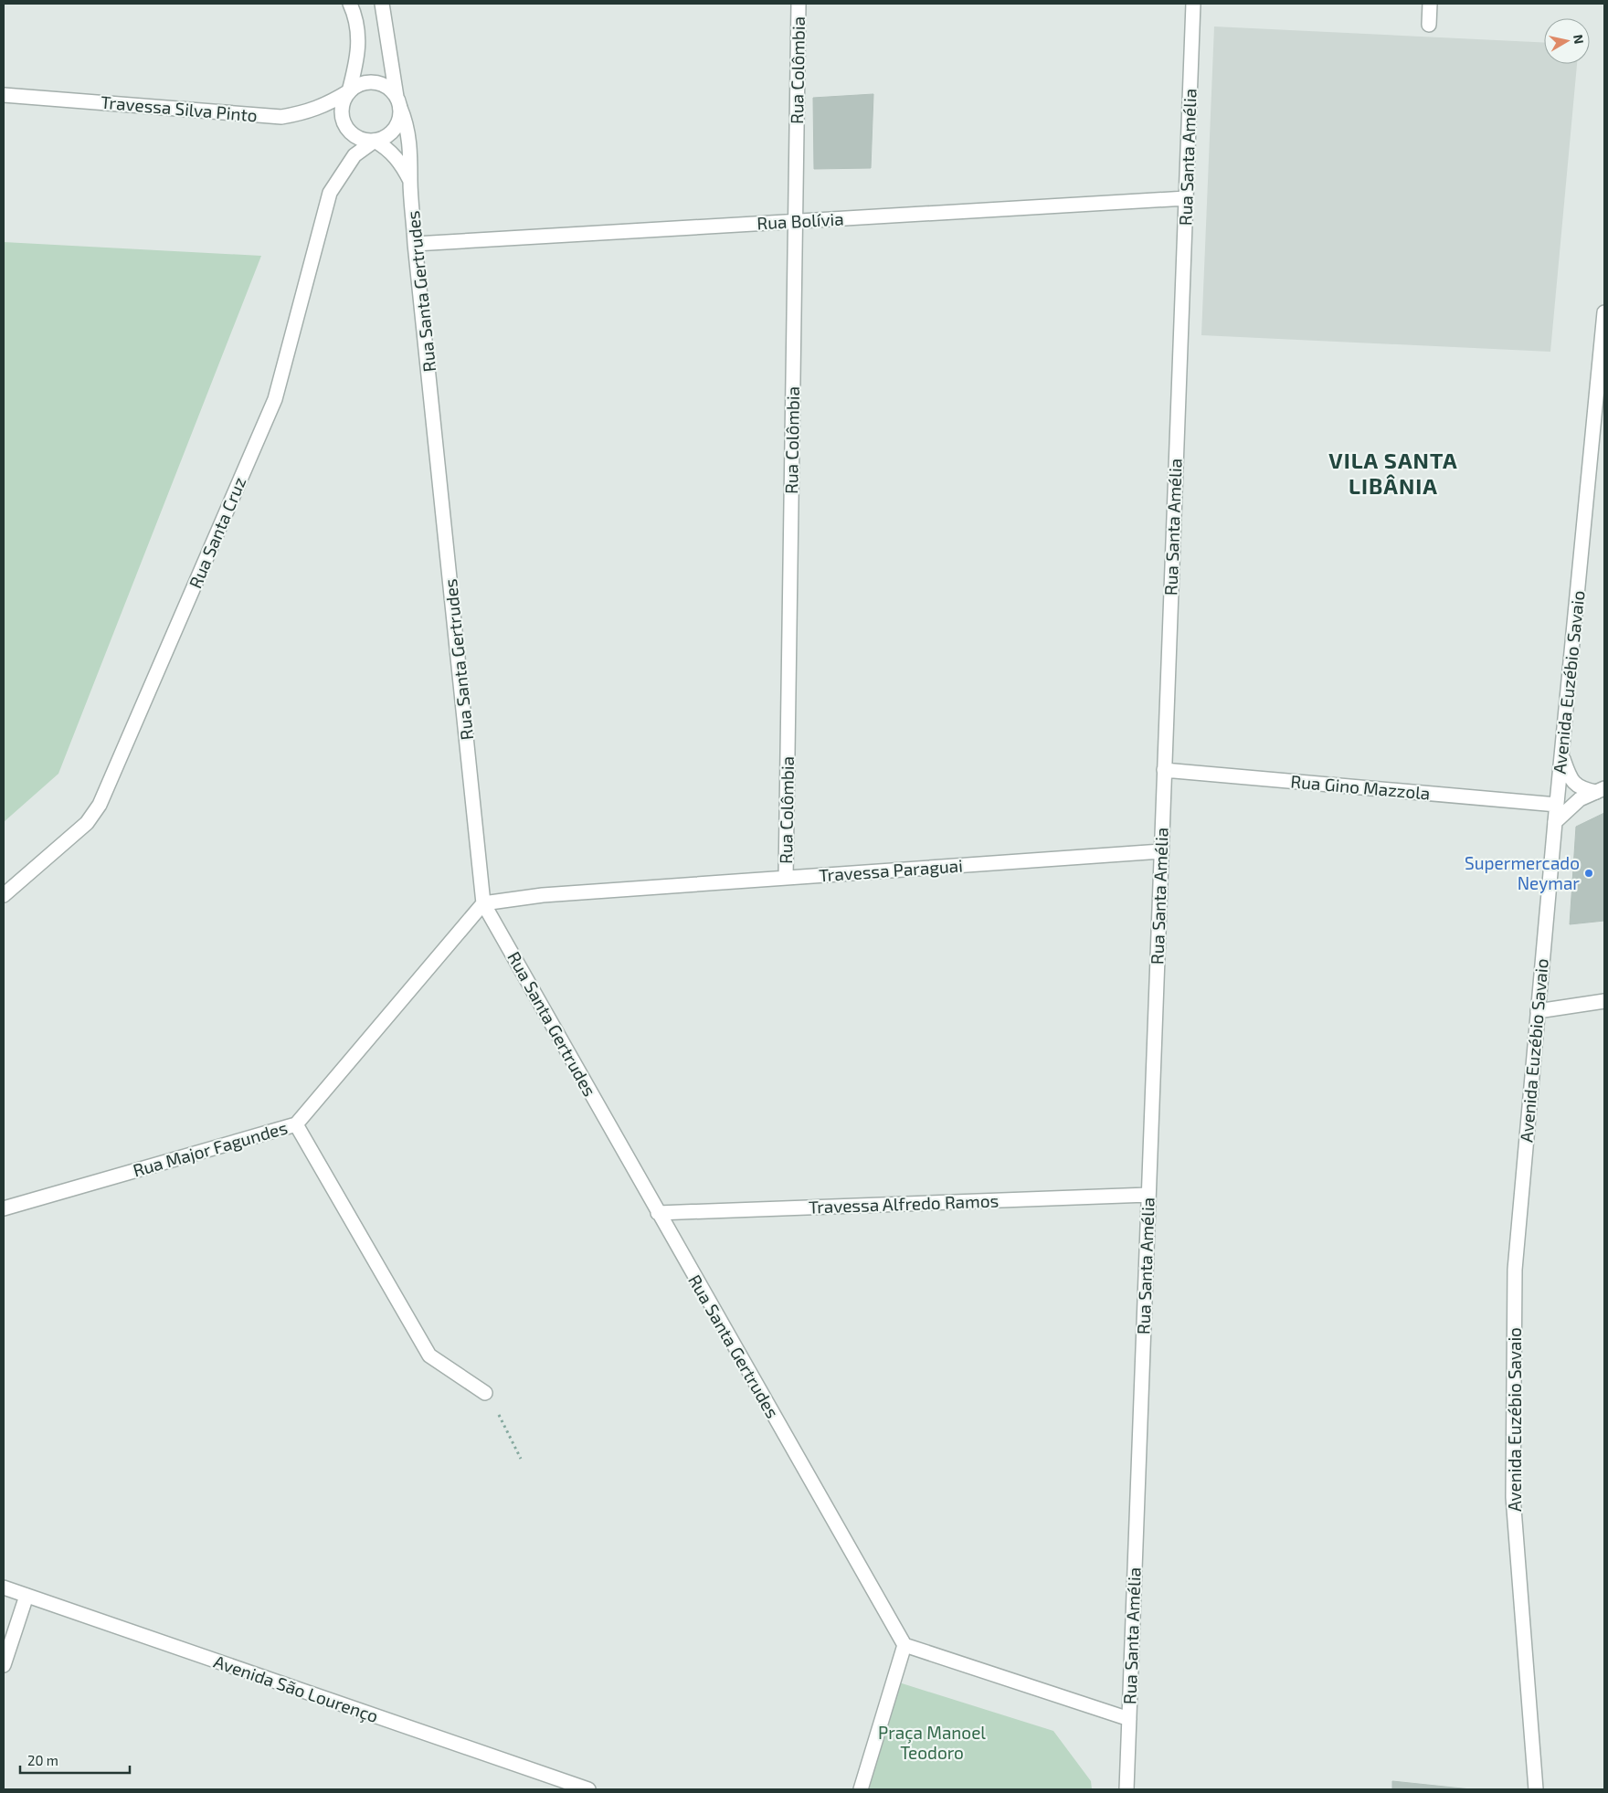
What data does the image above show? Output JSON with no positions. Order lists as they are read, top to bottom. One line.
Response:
{"streets":{"street":["Rua Colômbia","Travessa Silva Pinto","Rua Santa Amélia","Rua Bolívia","Rua Santa Gertrudes","Rua Santa Cruz","Avenida Euzébio Savaio","Rua Gino Mazzola","Travessa Paraguai","Rua Major Fagundes","Travessa Alfredo Ramos","Avenida São Lourenço"]},"crossings":[["Rua Colômbia","Rua Bolívia"],["Rua Colômbia","Travessa Paraguai"],["Travessa Silva Pinto","Rua Santa Gertrudes"],["Travessa Silva Pinto","Rua Santa Cruz"],["Rua Santa Amélia","Rua Bolívia"],["Rua Santa Amélia","Rua Gino Mazzola"],["Rua Santa Amélia","Travessa Paraguai"],["Rua Santa Amélia","Travessa Alfredo Ramos"],["Rua Bolívia","Rua Santa Gertrudes"],["Rua Santa Gertrudes","Rua Santa Cruz"],["Rua Santa Gertrudes","Travessa Paraguai"],["Rua Santa Gertrudes","Rua Major Fagundes"],["Rua Santa Gertrudes","Travessa Alfredo Ramos"],["Avenida Euzébio Savaio","Rua Gino Mazzola"],["Travessa Paraguai","Rua Major Fagundes"]],"districts":["VILA SANTA LIBÂNIA"],"parks":["Praça Manoel Teodoro"],"places":["Supermercado Neymar"],"scale_bar":"20 m","north":"right"}
